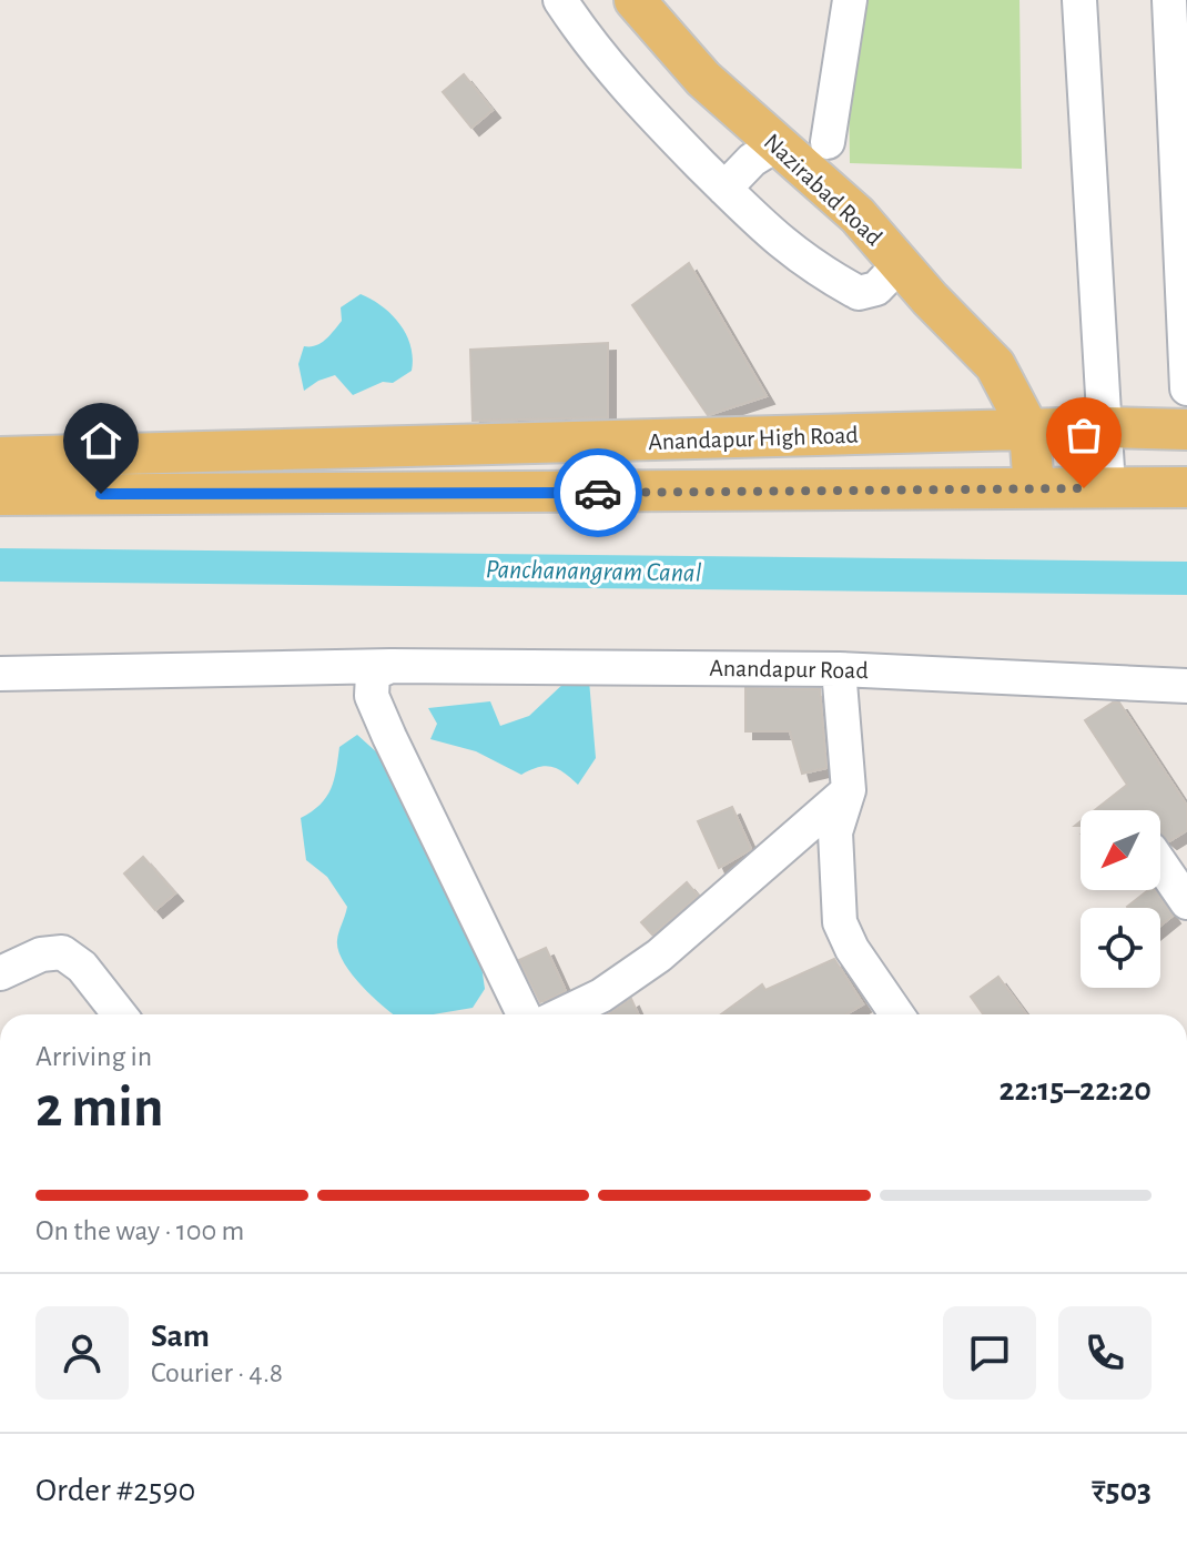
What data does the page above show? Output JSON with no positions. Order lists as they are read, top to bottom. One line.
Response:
{"streets":{"main road":["Nazirabad Road","Anandapur High Road"],"street":["Anandapur Road"]},"crossings":[["Nazirabad Road","Anandapur High Road"]],"water":["Panchanangram Canal"],"north":"bottom left","page":{"heading":["2 min","Arriving in","22:15–22:20"],"panel":["Sam","Courier · 4.8","Order #2590","₹503"],"bar":"On the way · 100 m"}}
